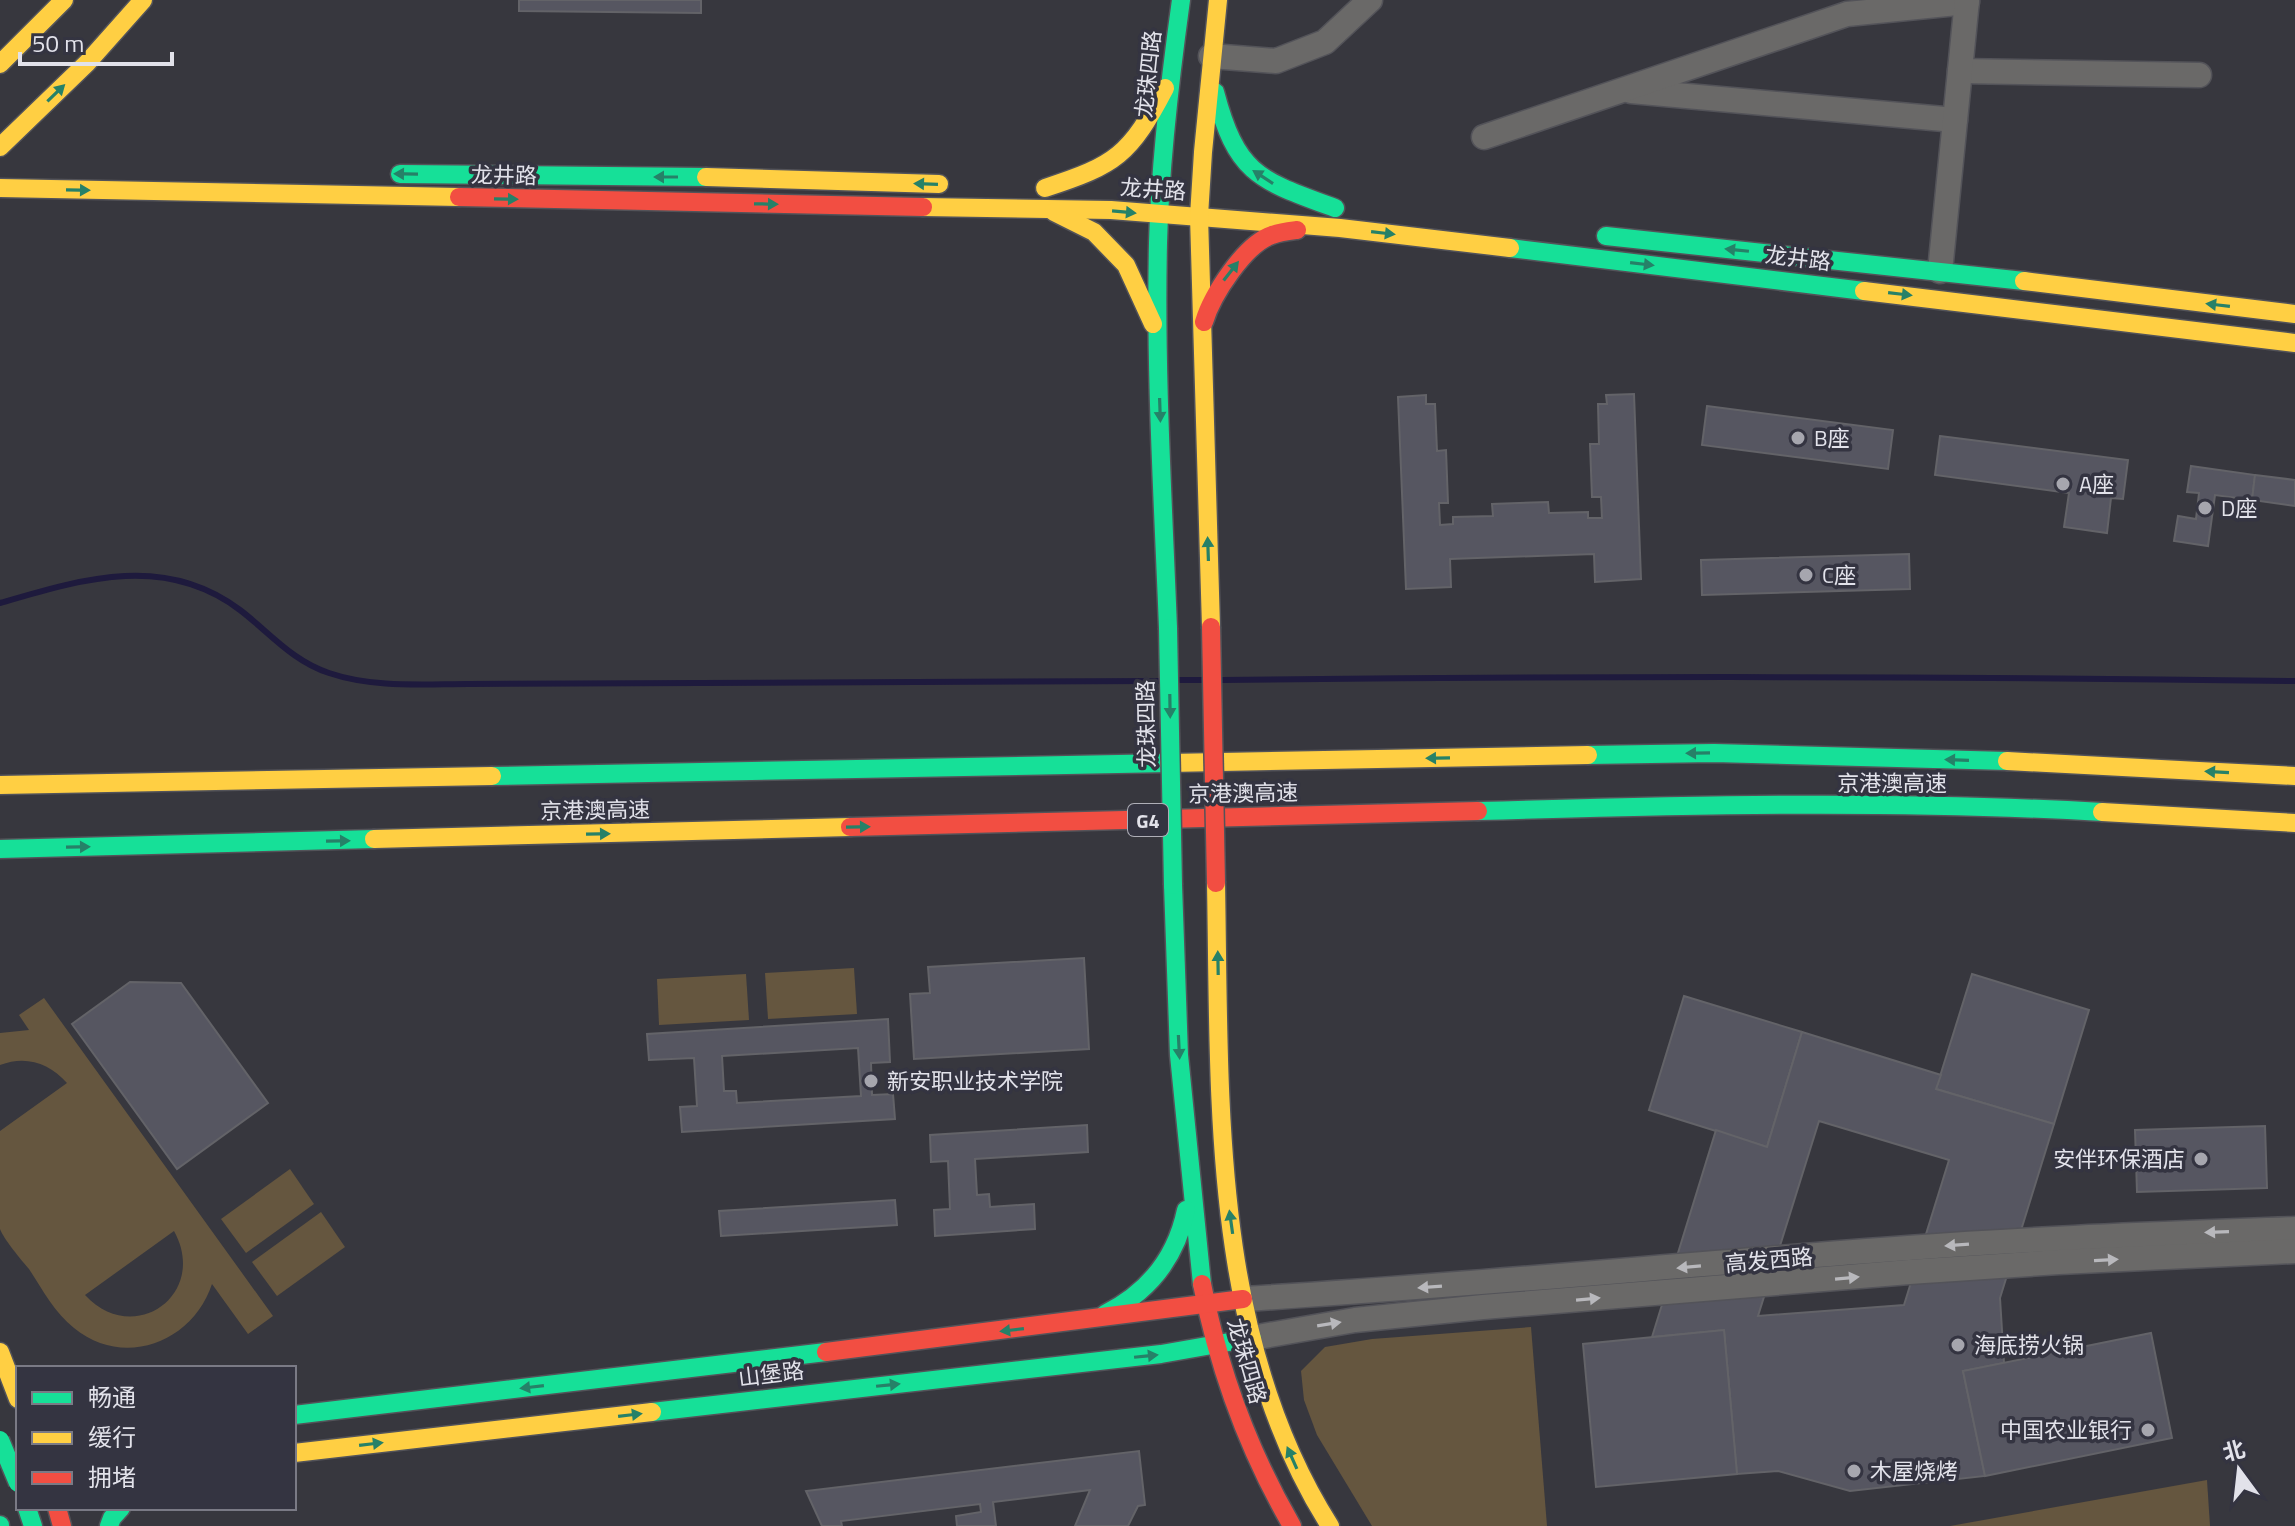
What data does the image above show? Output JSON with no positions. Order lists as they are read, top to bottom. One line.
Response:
{"streets":{"main road":["龙珠四路","龙井路","京港澳高速","G4","山堡路"],"street":["高发西路"]},"crossings":[["龙珠四路","龙井路"],["龙珠四路","高发西路"],["龙珠四路","山堡路"],["高发西路","山堡路"]],"places":["B座","A座","D座","C座","新安职业技术学院","安伴环保酒店","海底捞火锅","中国农业银行","木屋烧烤"],"legend":["畅通","缓行","拥堵"],"scale_bar":"50 m","north":"top"}
